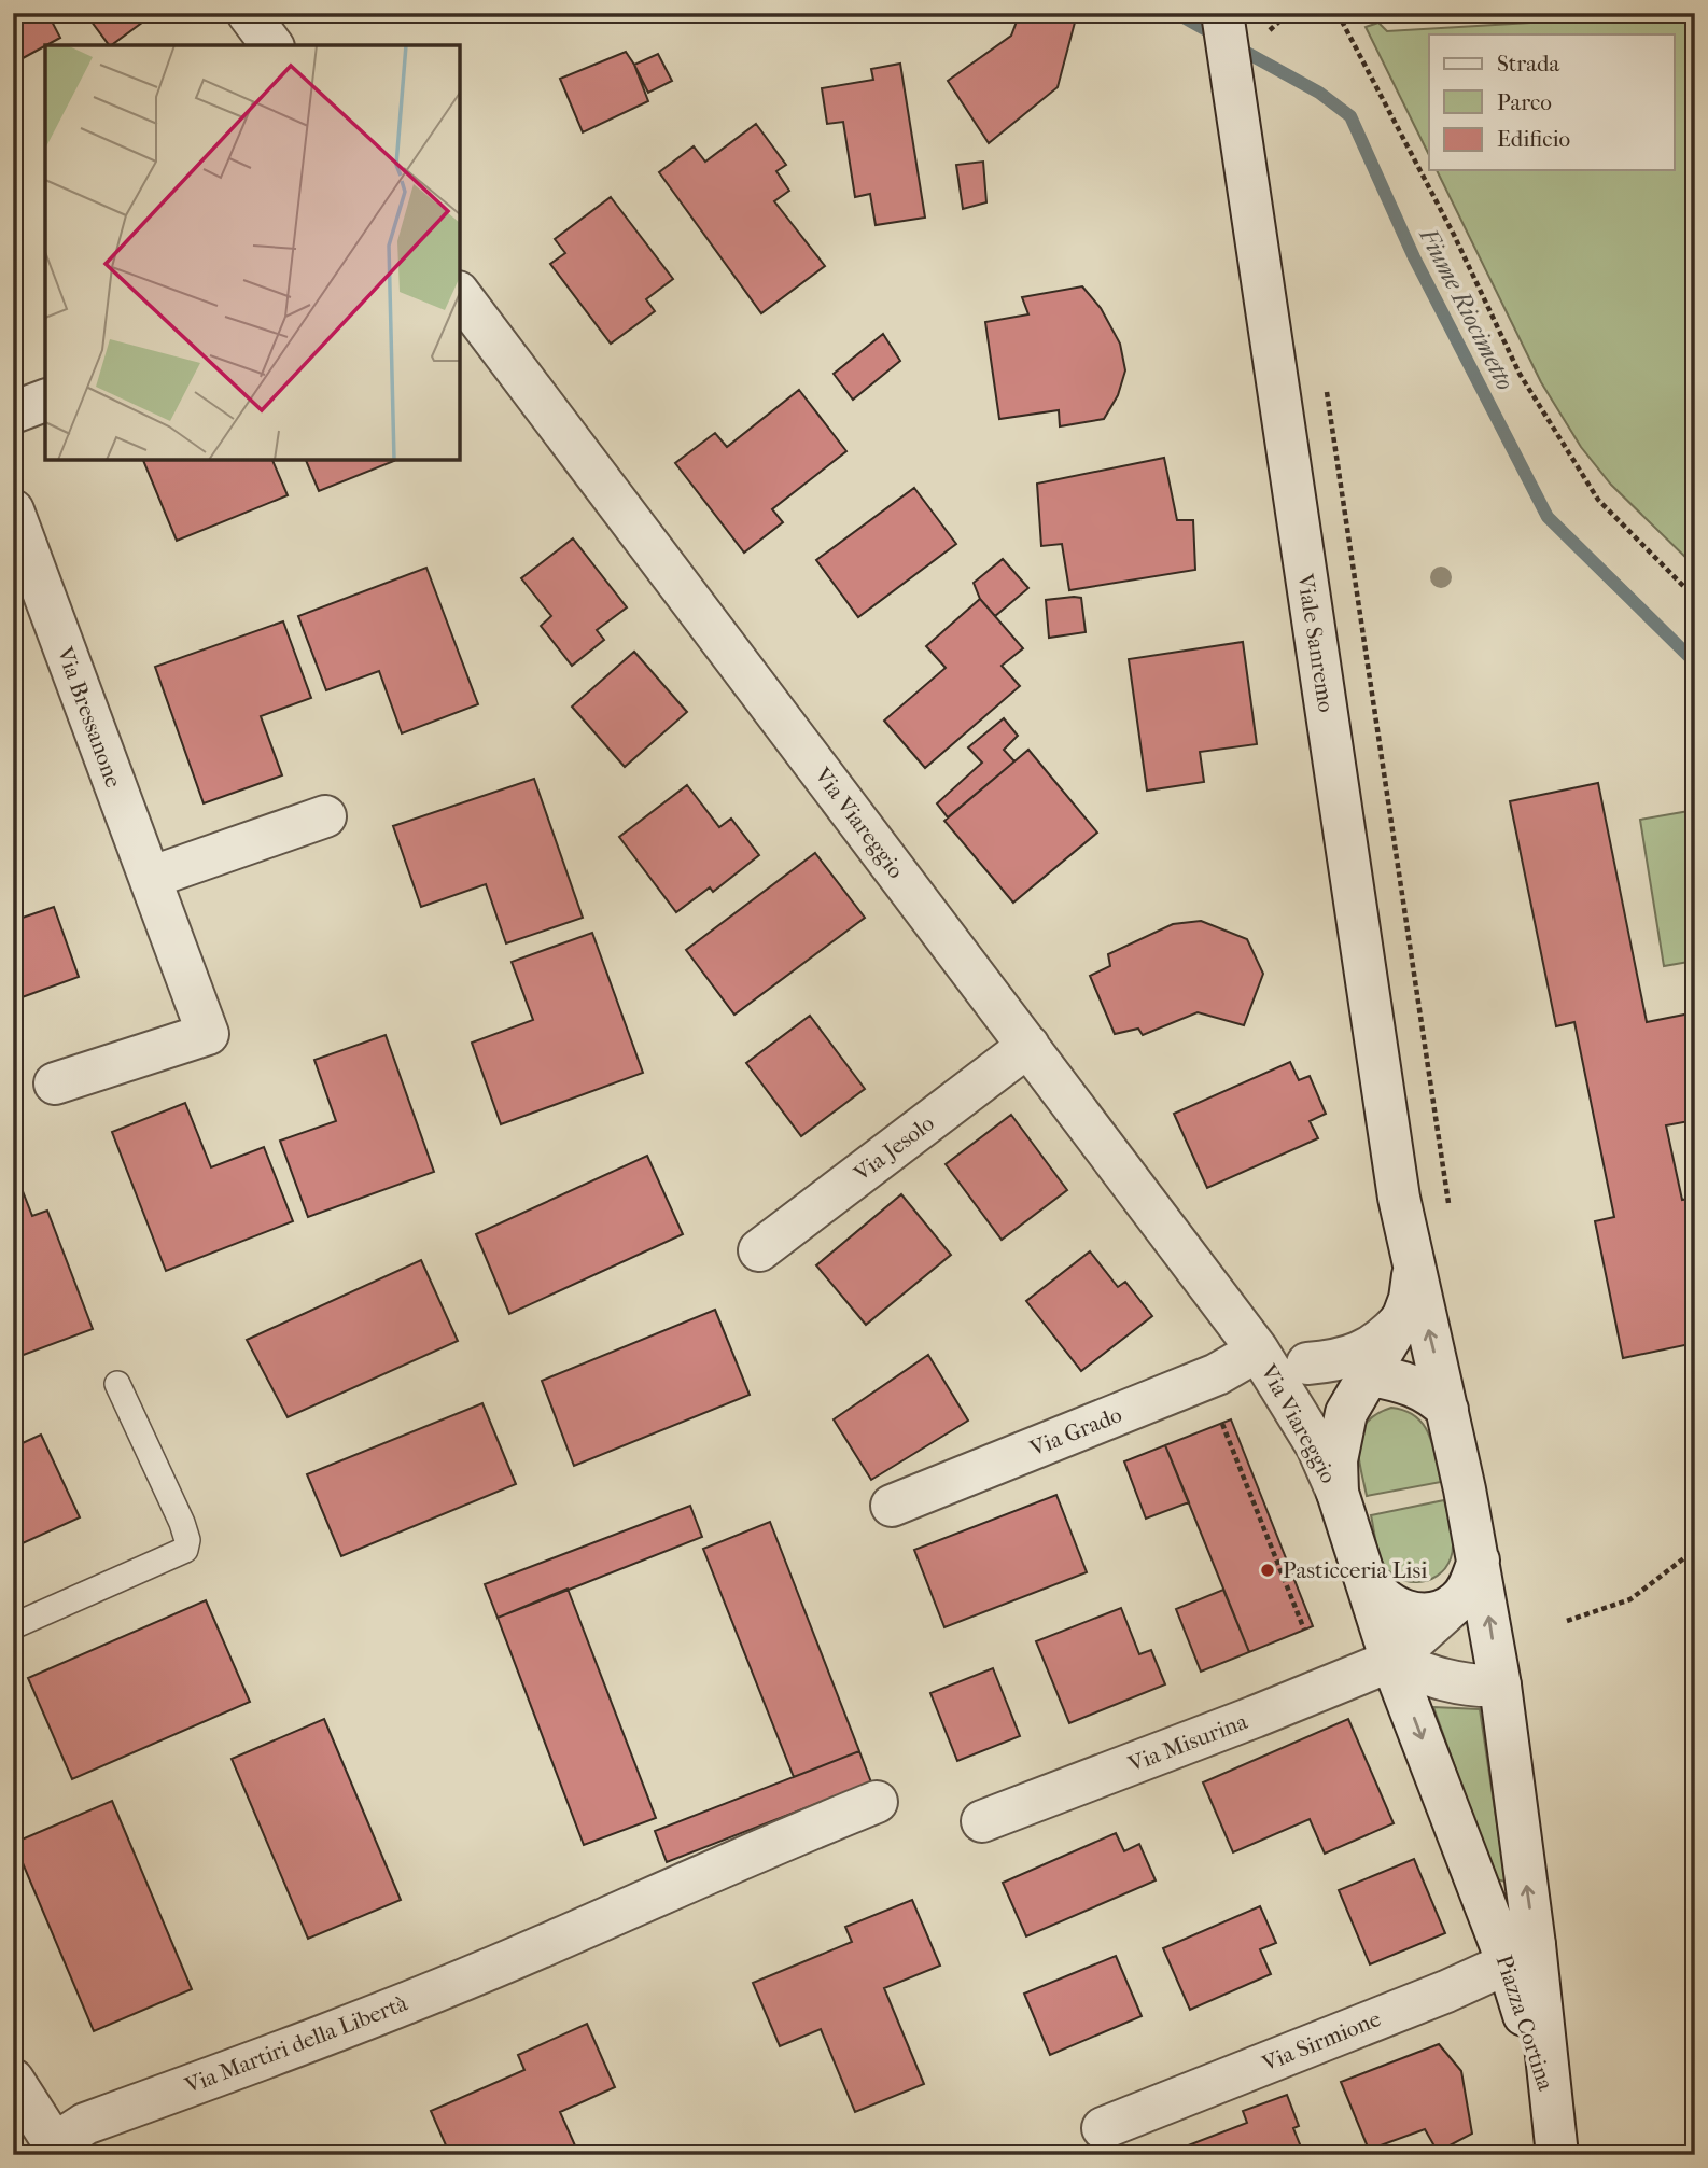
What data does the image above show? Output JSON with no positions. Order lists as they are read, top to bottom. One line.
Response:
{"streets":{"street":["Viale Sanremo","Via Bressanone","Via Viareggio","Via Jesolo","Via Grado","Via Misurina","Piazza Cortina","Via Sirmione","Via Martiri della Libertà"]},"crossings":[["Viale Sanremo","Via Viareggio"],["Viale Sanremo","Piazza Cortina"],["Via Viareggio","Via Jesolo"],["Via Viareggio","Via Grado"],["Via Viareggio","Piazza Cortina"],["Via Misurina","Piazza Cortina"],["Piazza Cortina","Via Sirmione"]],"water":["Fiume Riocimetto"],"places":["Pasticceria Lisi"],"legend":["Strada","Parco","Edificio"]}
